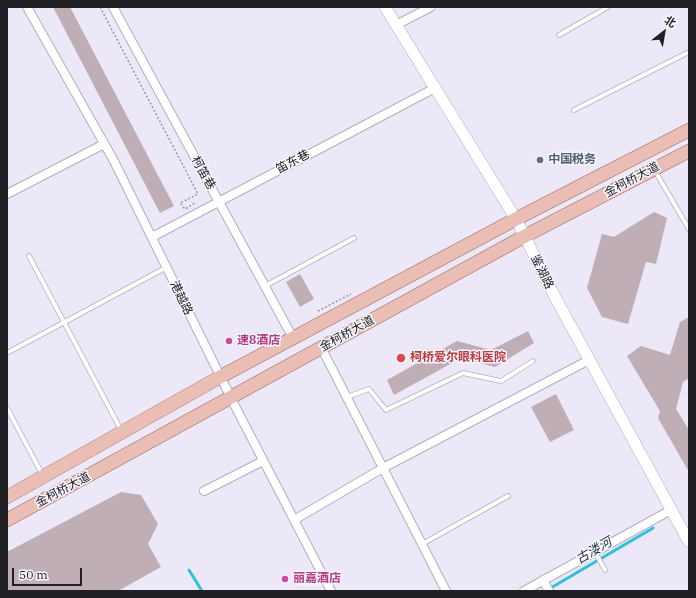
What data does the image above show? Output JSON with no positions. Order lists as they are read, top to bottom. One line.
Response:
{"streets":{"main road":["金柯桥大道"],"street":["笛东巷","柯笛巷","鉴湖路","港越路"]},"crossings":[["笛东巷","柯笛巷"],["笛东巷","鉴湖路"],["笛东巷","港越路"],["柯笛巷","金柯桥大道"],["金柯桥大道","鉴湖路"],["金柯桥大道","港越路"]],"water":["古溇河"],"places":["中国税务","速8酒店","柯桥爱尔眼科医院","丽嘉酒店"],"scale_bar":"50 m","north":"top right"}
